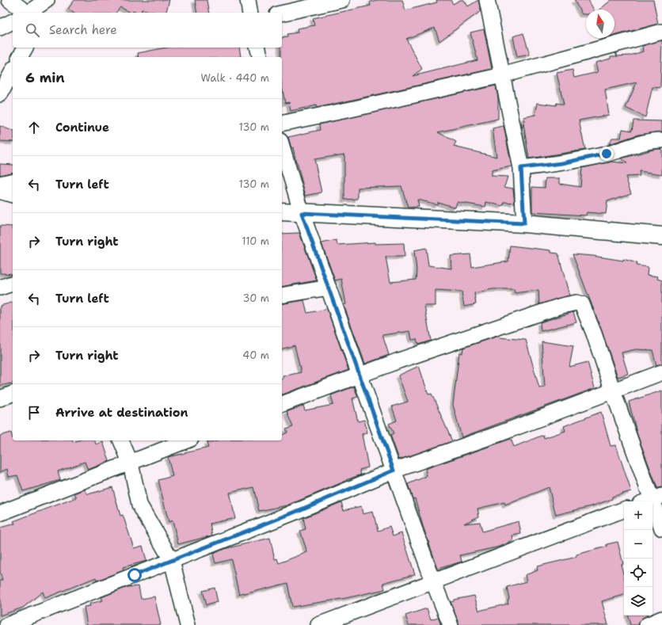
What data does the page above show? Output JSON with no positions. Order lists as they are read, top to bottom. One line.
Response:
{"north":"top","page":{"search":"Search here","heading":["6 min","Walk · 440 m"],"list":[["Continue","130 m"],["Turn left","130 m"],["Turn right","110 m"],["Turn left","30 m"],["Turn right","40 m"],"Arrive at destination"],"map_buttons":["+","−"]}}
